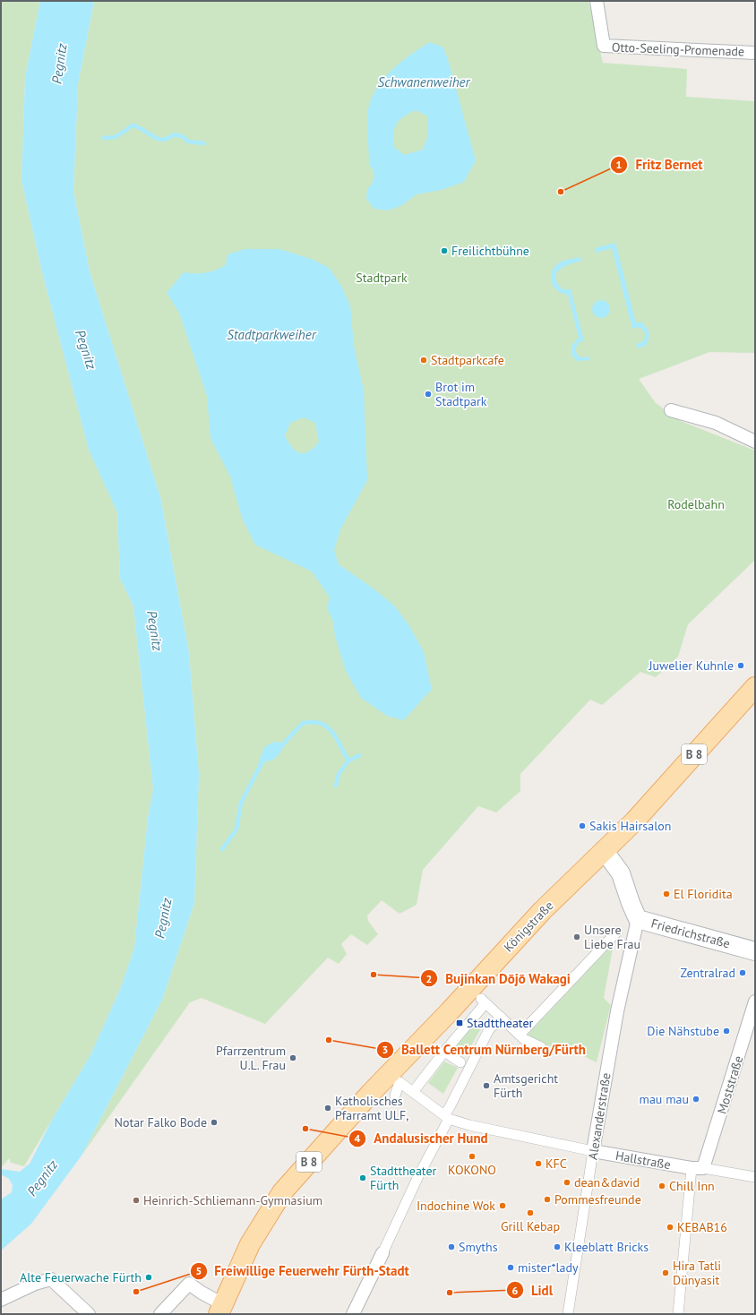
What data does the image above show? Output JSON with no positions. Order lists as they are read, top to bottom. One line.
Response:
{"streets":{"main road":["B 8","Königstraße","Friedrichstraße"],"street":["Otto-Seeling-Promenade","Moststraße","Alexanderstraße","Hallstraße"]},"crossings":[["Königstraße","Friedrichstraße"],["Friedrichstraße","Alexanderstraße"],["Moststraße","Hallstraße"],["Alexanderstraße","Hallstraße"]],"water":["Pegnitz","Schwanenweiher","Stadtparkweiher"],"parks":["Stadtpark","Rodelbahn"],"places":{"other":["Fritz Bernet","Freilichtbühne","Stadtparkcafe","Brot im Stadtpark","Juwelier Kuhnle","Sakis Hairsalon","El Floridita","Unsere Liebe Frau","Zentralrad","Bujinkan Dōjō Wakagi","Die Nähstube","Ballett Centrum Nürnberg/Fürth","Pfarrzentrum U.L. Frau","Amtsgericht Fürth","mau mau","Katholisches Pfarramt ULF,","Notar Falko Bode","Andalusischer Hund","KOKONO","KFC","Stadttheater Fürth","dean&david","Chill Inn","Pommesfreunde","Heinrich-Schliemann-Gymnasium","Indochine Wok","Grill Kebap","KEBAB16","Smyths","Kleeblatt Bricks","mister*lady","Hira Tatli Dünyasit","Alte Feuerwache Fürth","Freiwillige Feuerwehr Fürth-Stadt","Lidl"],"transit":["Stadttheater"]}}
